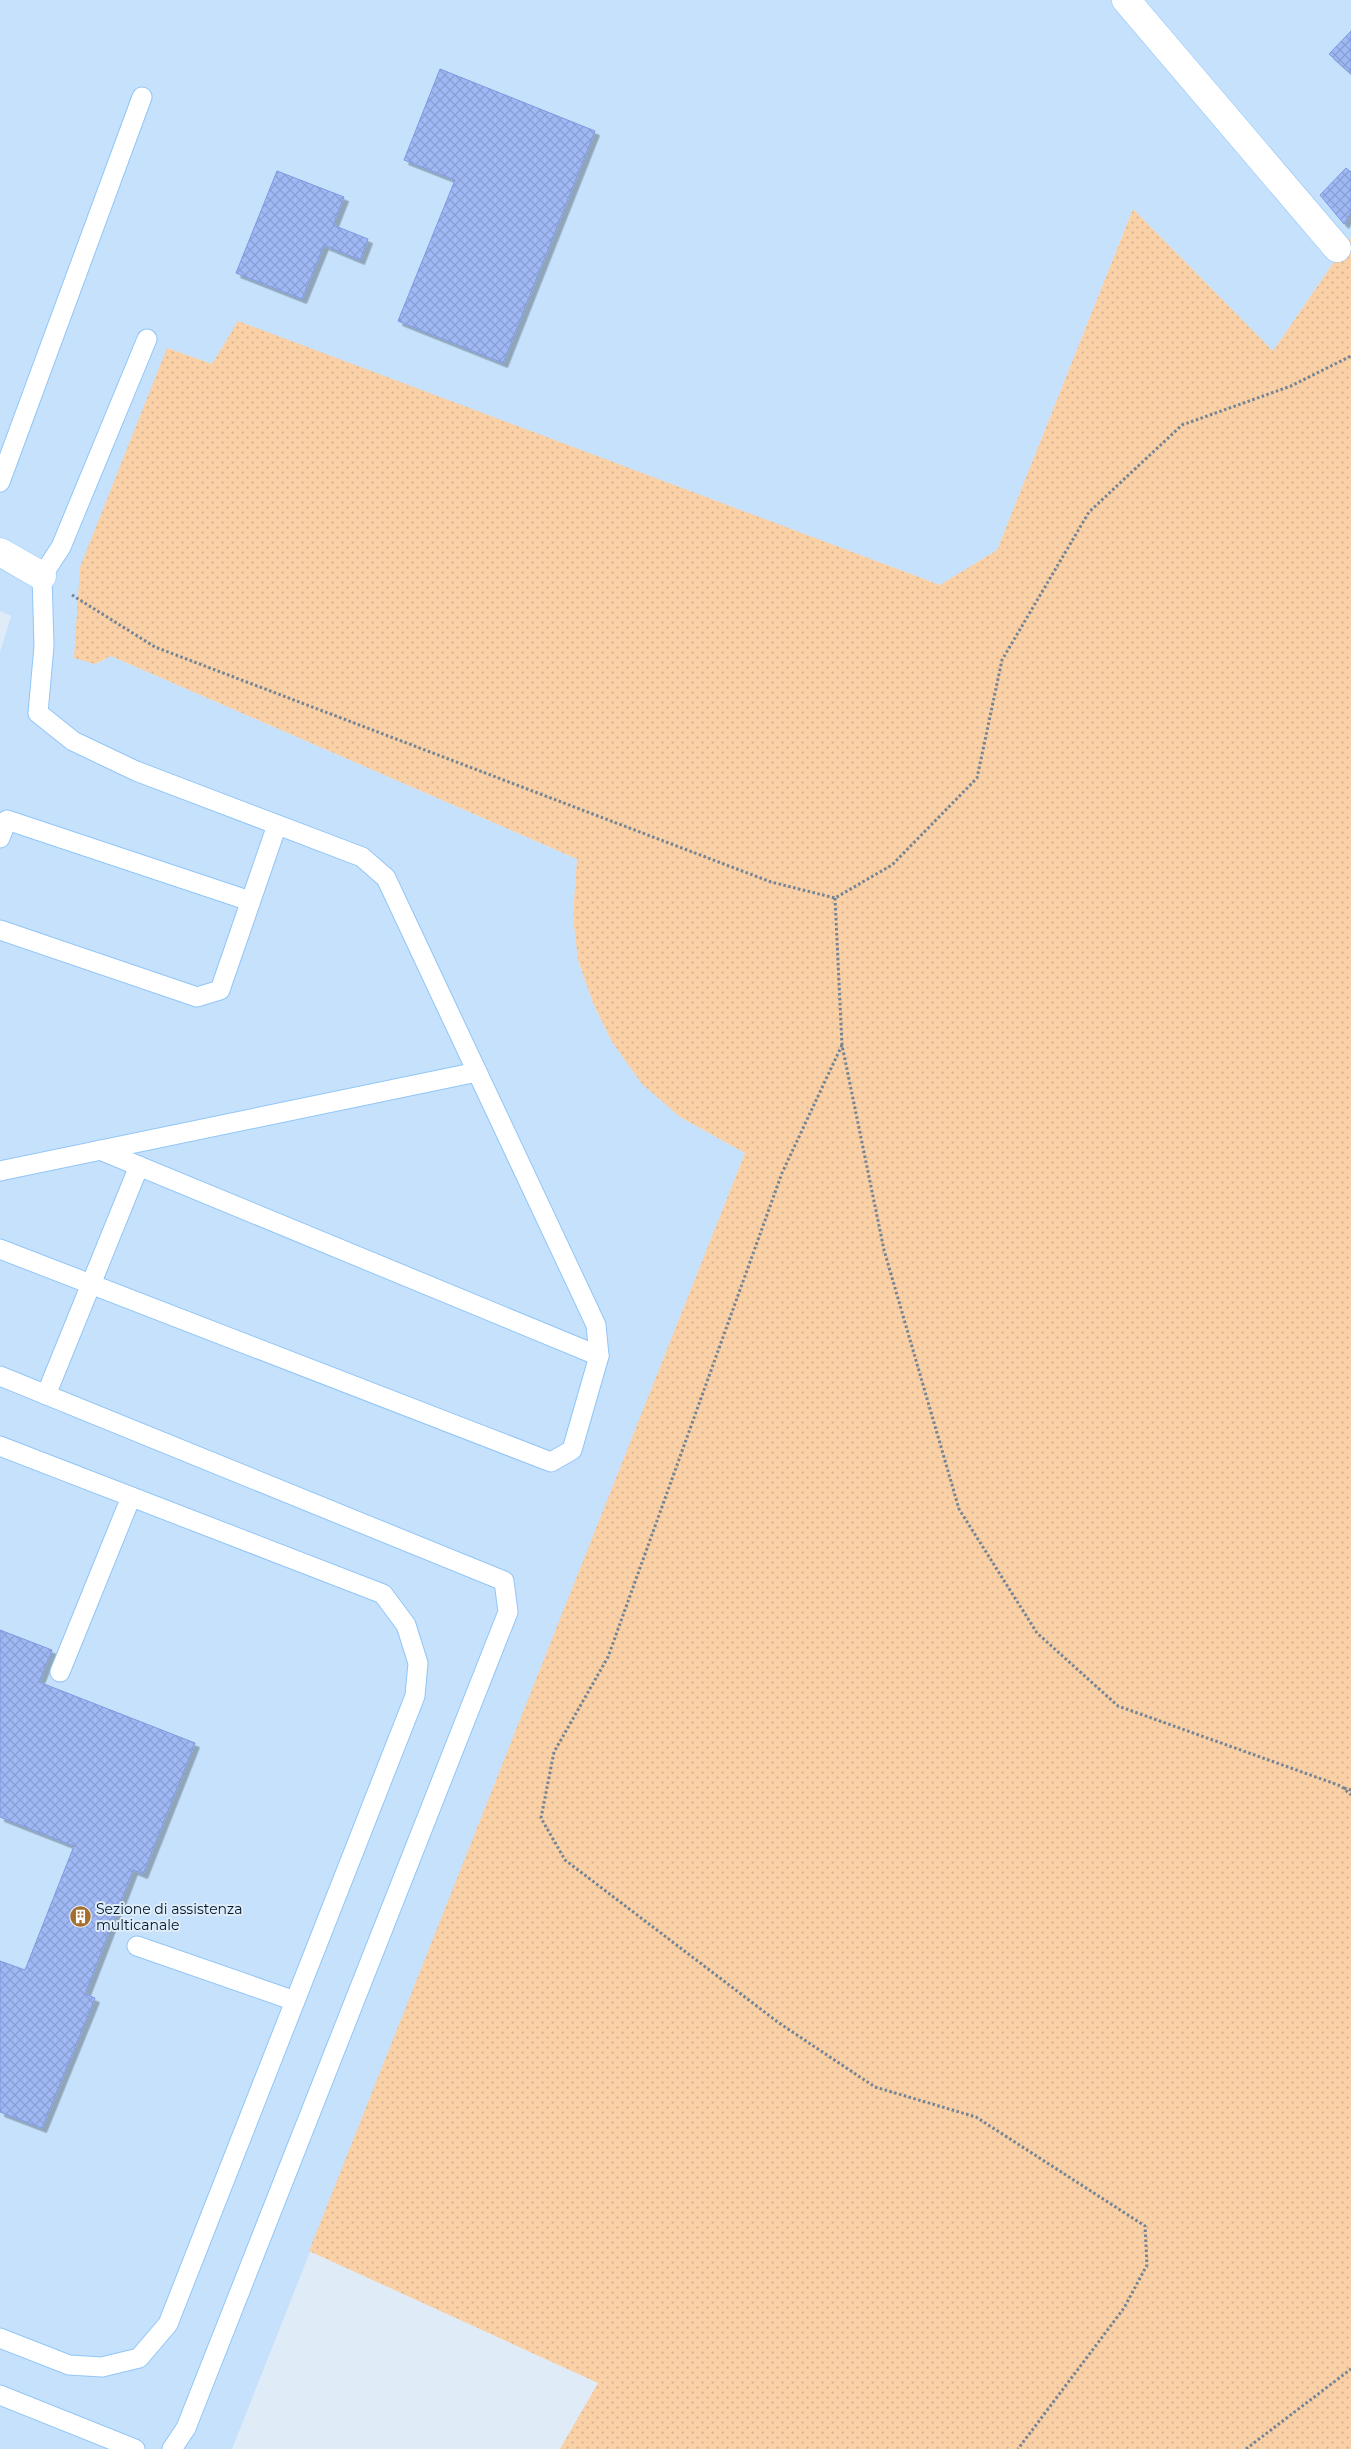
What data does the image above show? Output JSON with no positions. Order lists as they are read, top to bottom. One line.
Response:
{"places":{"building":["Sezione di assistenza multicanale"]}}
